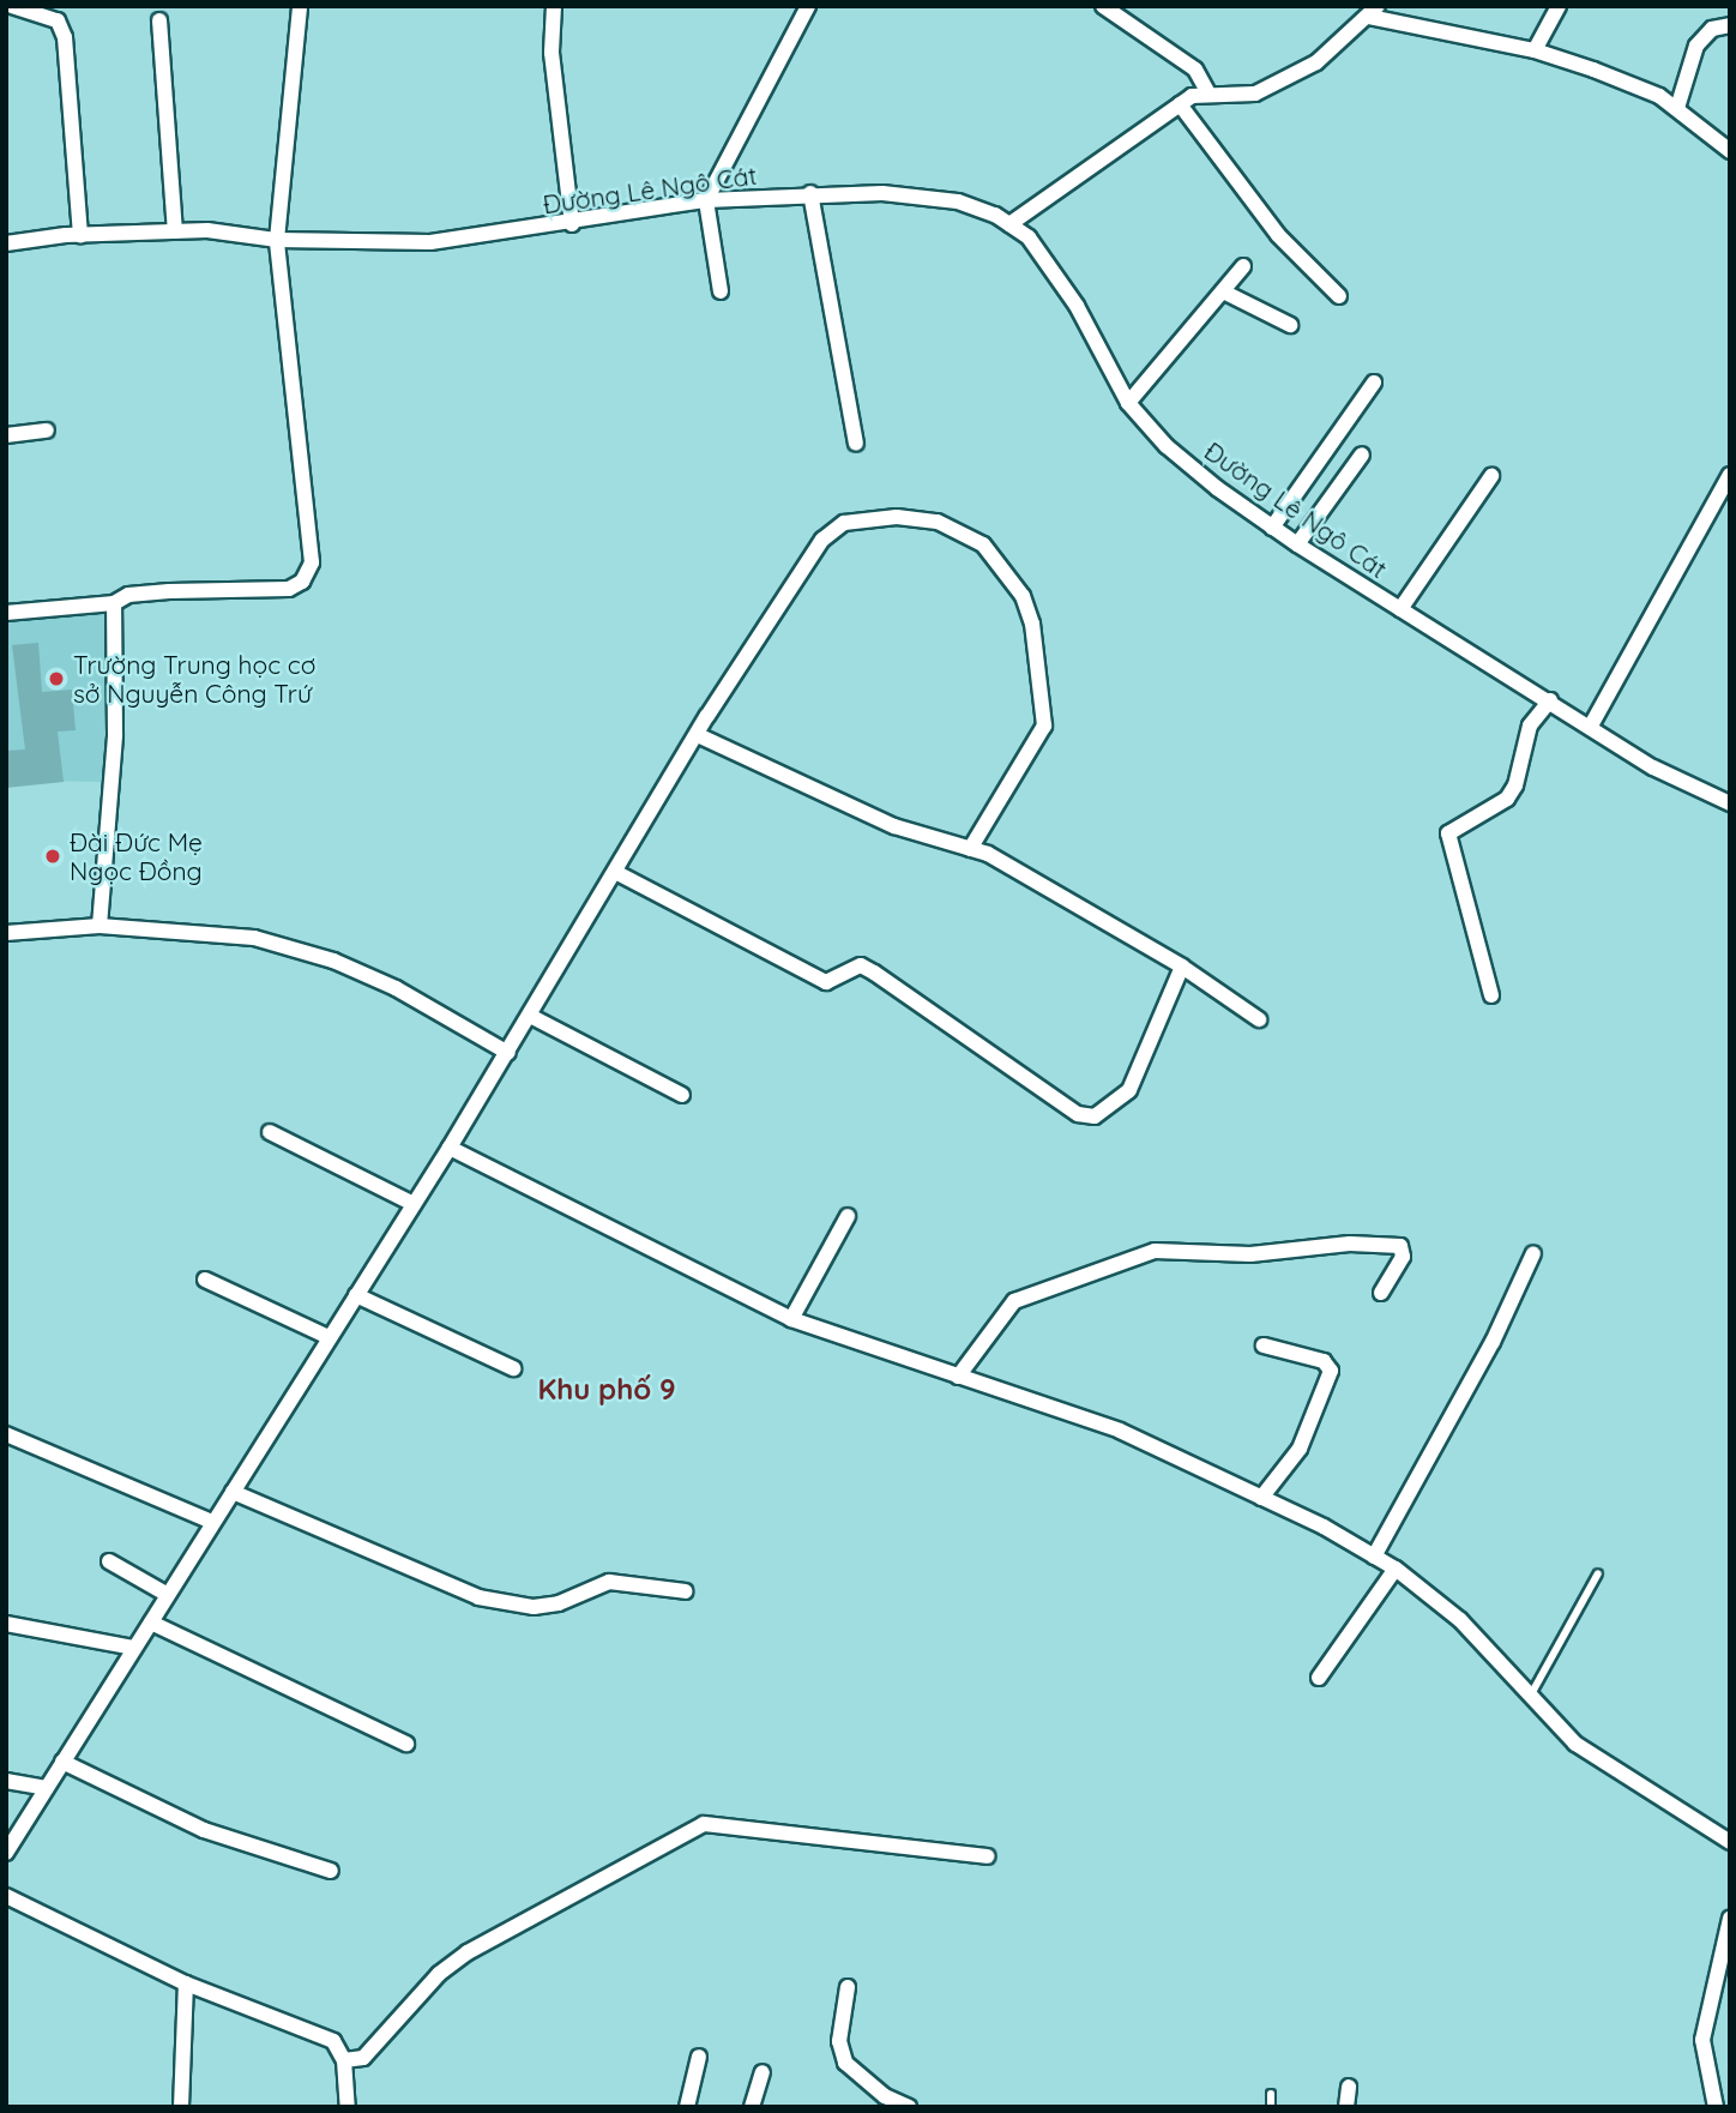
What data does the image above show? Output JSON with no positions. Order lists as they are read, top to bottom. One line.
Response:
{"streets":{"street":["Đường Lê Ngô Cát"]},"districts":["Khu phố 9"],"places":["Trường Trung học cơ sở Nguyễn Công Trứ","Đài Đức Mẹ Ngọc Đồng"]}
